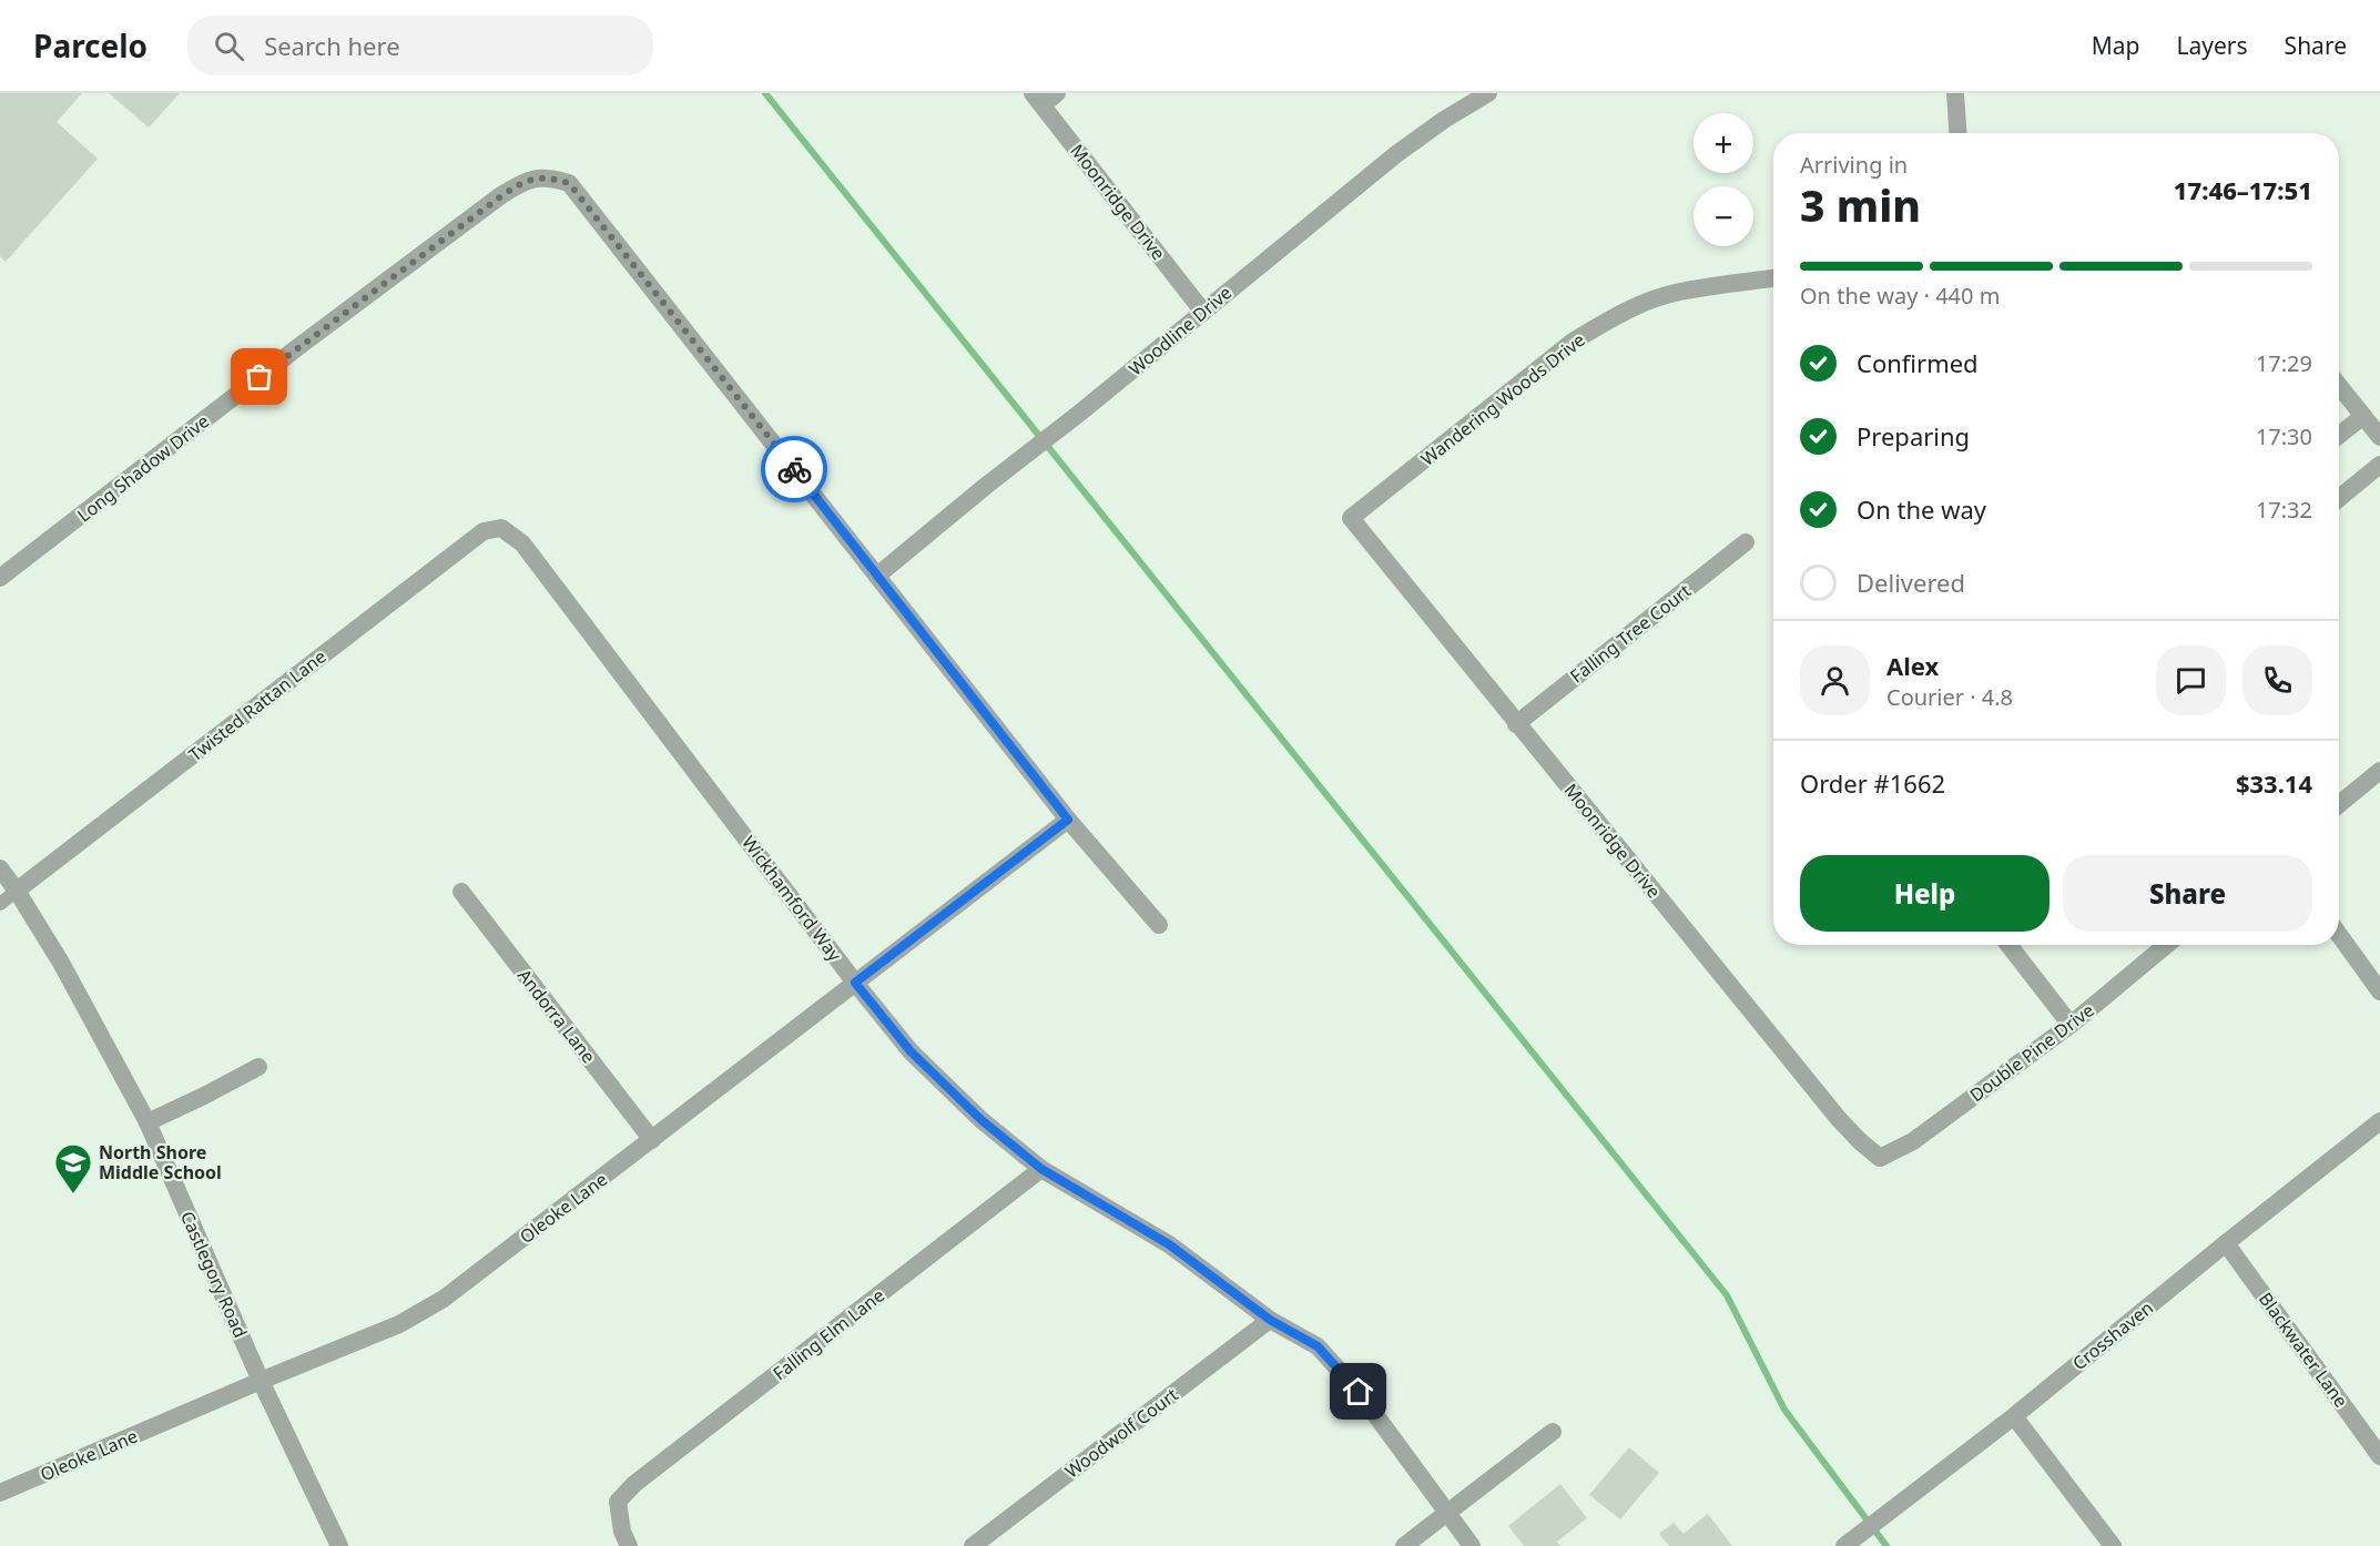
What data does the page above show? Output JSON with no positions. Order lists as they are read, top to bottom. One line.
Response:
{"streets":{"street":["Moonridge Drive","Woodline Drive","Wandering Woods Drive","Long Shadow Drive","Falling Tree Court","Twisted Rattan Lane","Wickhamford Way","Andorra Lane","Double Pine Drive","Oleoke Lane","Castlegory Road","Falling Elm Lane","Crosshaven","Blackwater Lane","Woodwolf Court"]},"crossings":[["Moonridge Drive","Woodline Drive"],["Moonridge Drive","Wandering Woods Drive"],["Moonridge Drive","Falling Tree Court"],["Moonridge Drive","Double Pine Drive"],["Woodline Drive","Long Shadow Drive"],["Twisted Rattan Lane","Wickhamford Way"],["Twisted Rattan Lane","Castlegory Road"],["Wickhamford Way","Oleoke Lane"],["Wickhamford Way","Falling Elm Lane"],["Wickhamford Way","Woodwolf Court"],["Andorra Lane","Oleoke Lane"],["Oleoke Lane","Castlegory Road"],["Crosshaven","Blackwater Lane"]],"places":{"school or university":["North Shore Middle School"]},"page":{"header":"Parcelo","search":"Search here","nav":["Map","Layers","Share"],"map_buttons":["+","−"],"heading":["3 min","Arriving in","17:46–17:51"],"panel":["Alex","Courier · 4.8","Order #1662","$33.14"],"bar":"On the way · 440 m","list":[["Confirmed","17:29"],["Preparing","17:30"],["On the way","17:32"],"Delivered"],"buttons":["Help","Share"]}}
